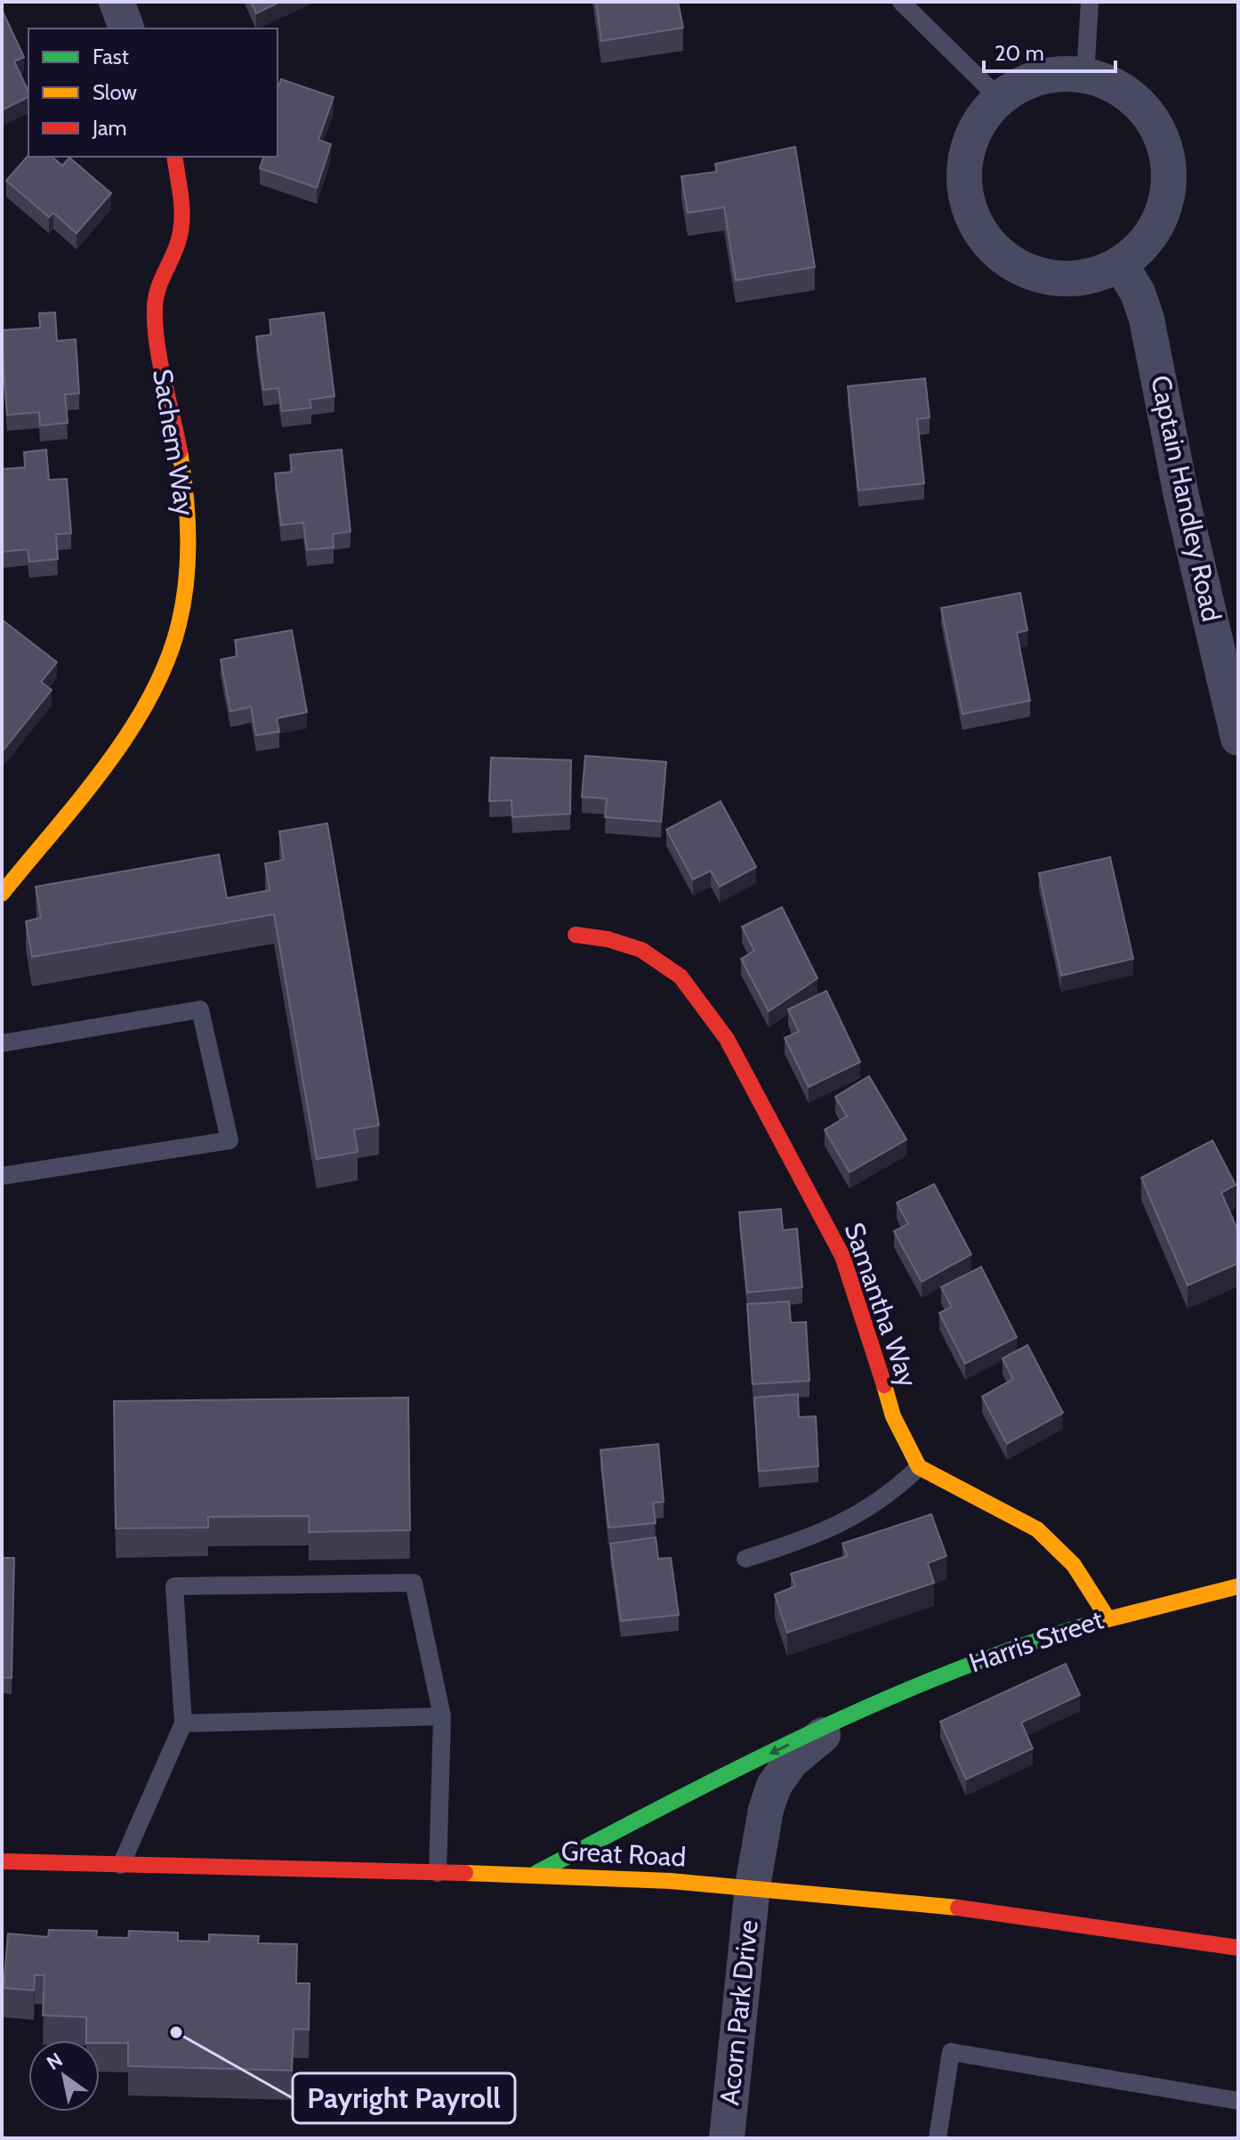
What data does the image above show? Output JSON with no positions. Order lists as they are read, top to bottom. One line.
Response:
{"streets":{"street":["Sachem Way","Captain Handley Road","Samantha Way","Harris Street","Great Road","Acorn Park Drive"]},"crossings":[["Harris Street","Great Road"],["Harris Street","Acorn Park Drive"],["Great Road","Acorn Park Drive"]],"one_way":["Harris Street"],"places":["Payright Payroll"],"legend":["Fast","Slow","Jam"],"scale_bar":"20 m","north":"top left"}
